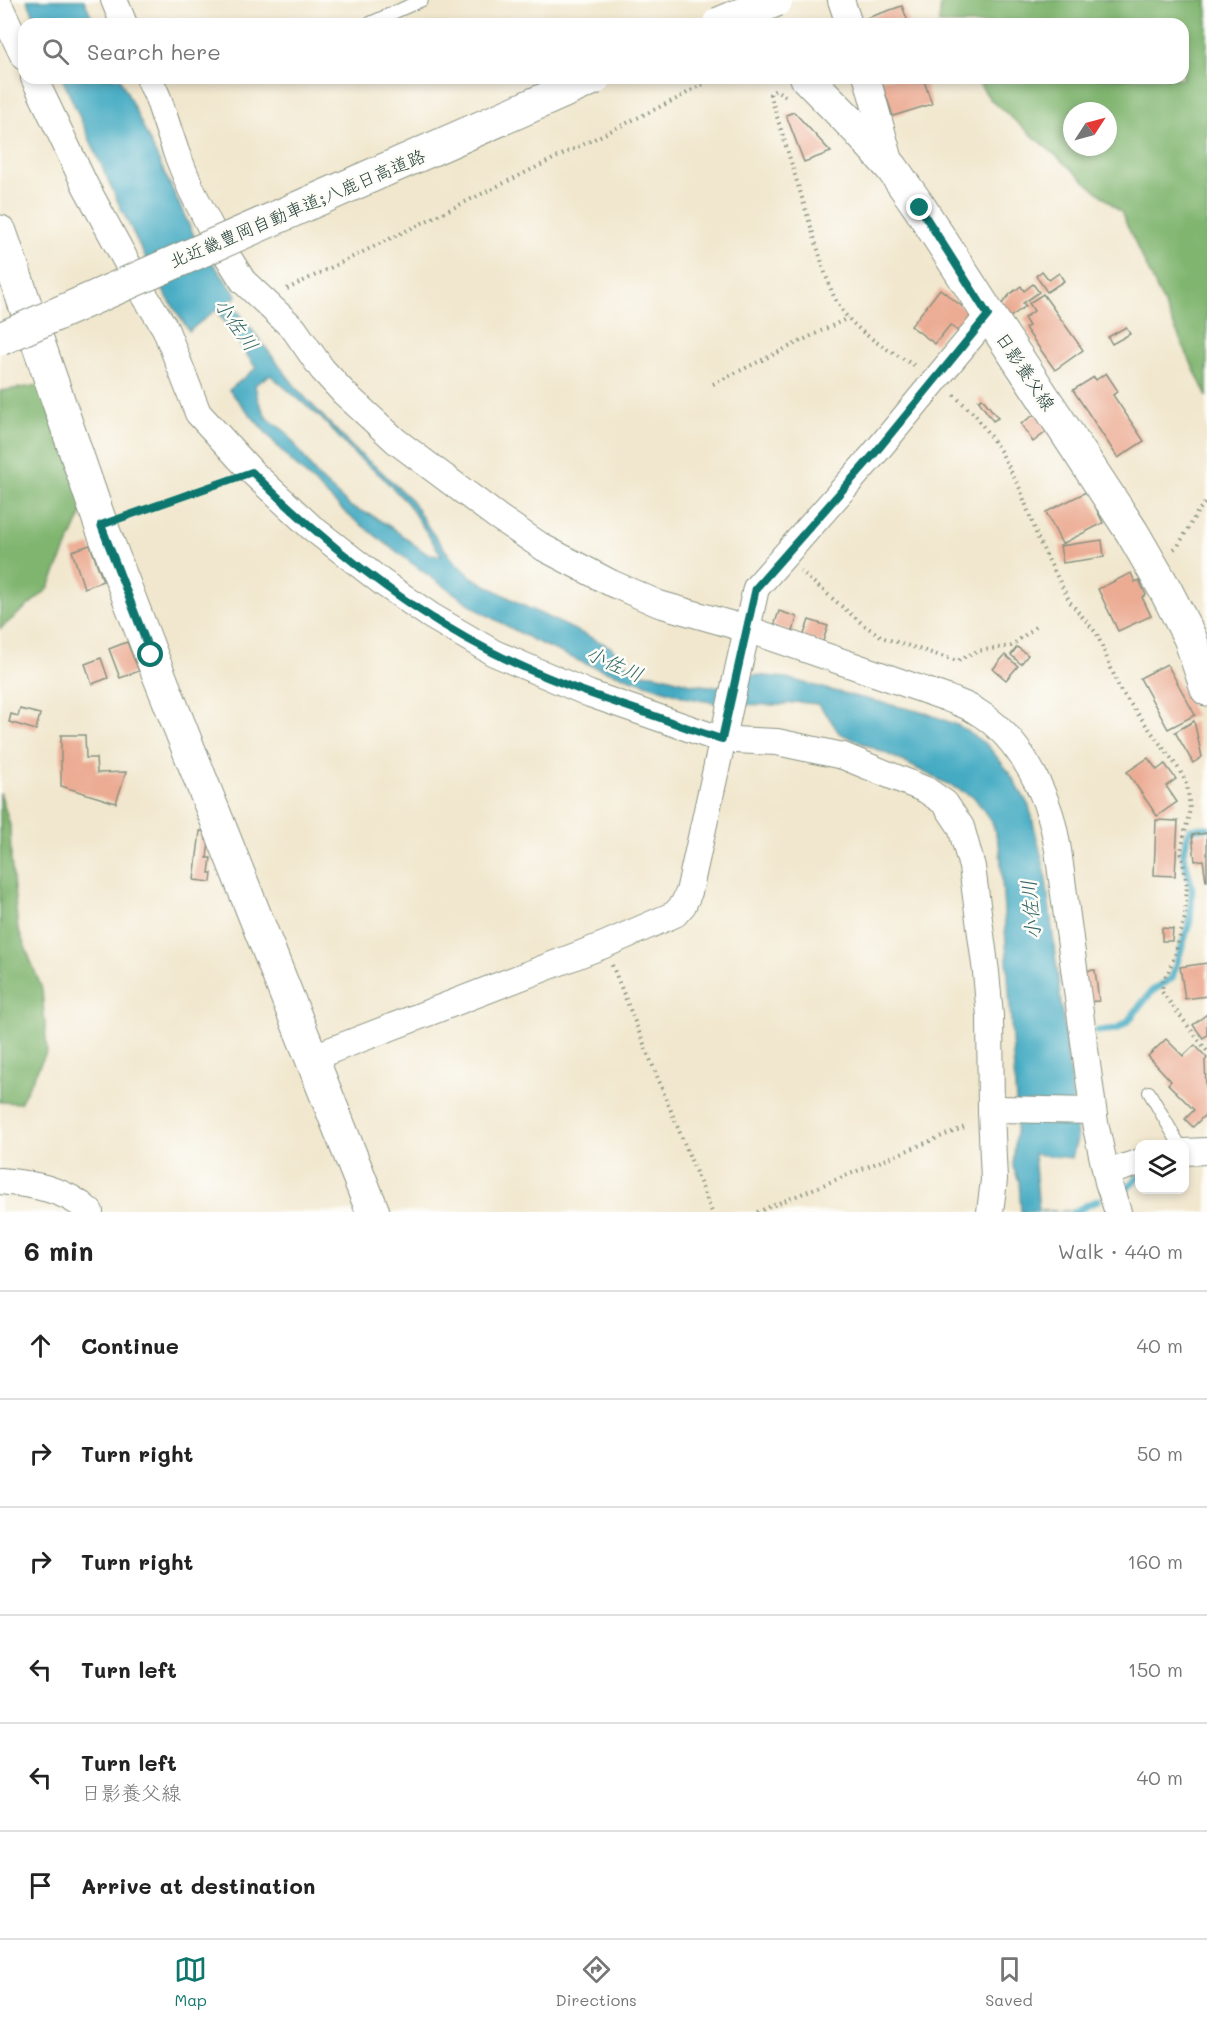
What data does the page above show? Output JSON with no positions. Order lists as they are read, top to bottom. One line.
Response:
{"streets":{"main road":["北近畿豊岡自動車道;八鹿日高道路","日影養父線"]},"water":["小佐川"],"north":"top right","page":{"search":"Search here","heading":["6 min","Walk · 440 m"],"list":[["Continue","40 m"],["Turn right","50 m"],["Turn right","160 m"],["Turn left","150 m"],["Turn left","日影養父線","40 m"],"Arrive at destination"],"nav":["Map","Directions","Saved"]}}
